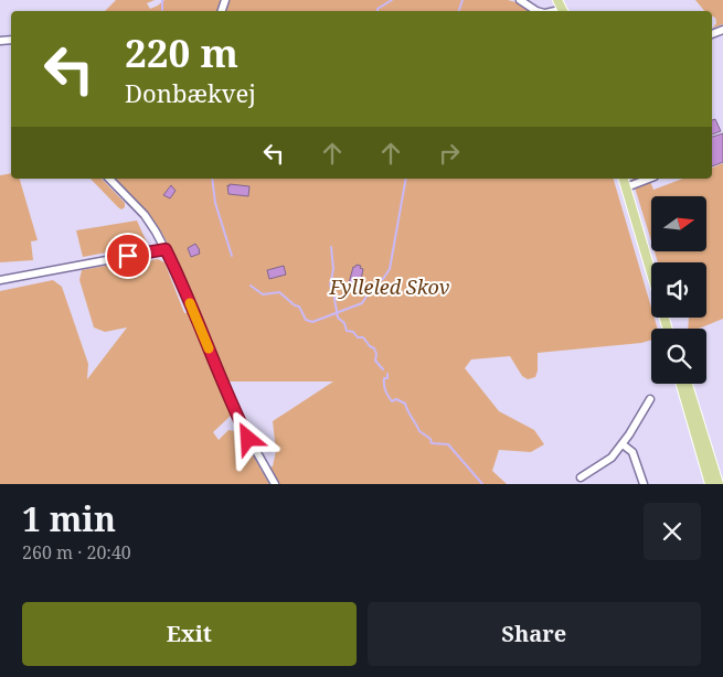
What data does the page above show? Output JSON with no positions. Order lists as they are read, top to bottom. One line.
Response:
{"parks":["Fylleled Skov"],"north":"right","page":{"turn":["220 m","Donbækvej"],"heading":["1 min","260 m · 20:40"],"buttons":["Exit","Share"]}}
